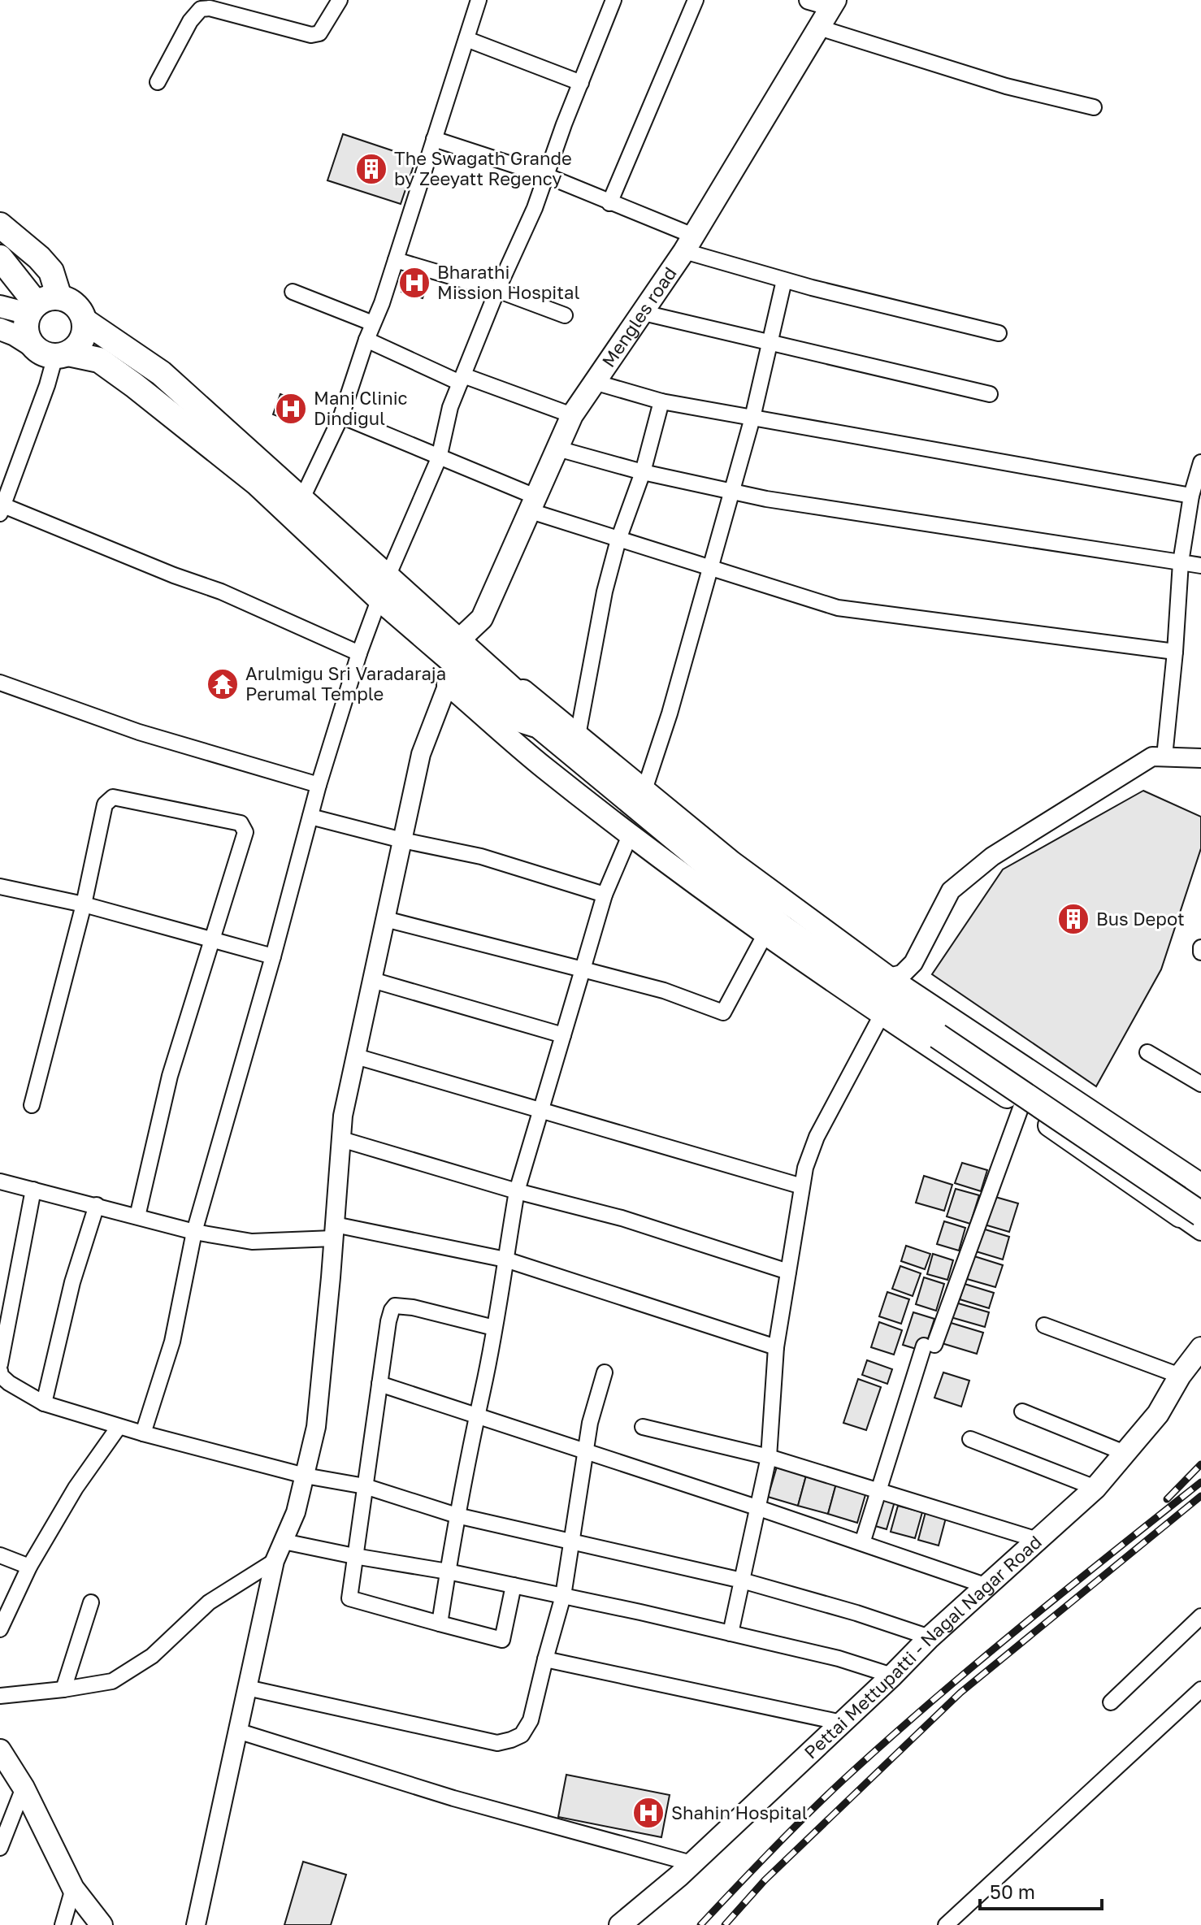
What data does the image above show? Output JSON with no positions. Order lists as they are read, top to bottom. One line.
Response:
{"streets":{"main road":["Mengles road","Pettai Mettupatti - Nagal Nagar Road"]},"places":{"building":["The Swagath Grande by Zeeyatt Regency","Bus Depot"],"hospital":["Bharathi Mission Hospital","Mani Clinic Dindigul","Shahin Hospital"],"temple":["Arulmigu Sri Varadaraja Perumal Temple"]},"scale_bar":"50 m"}
